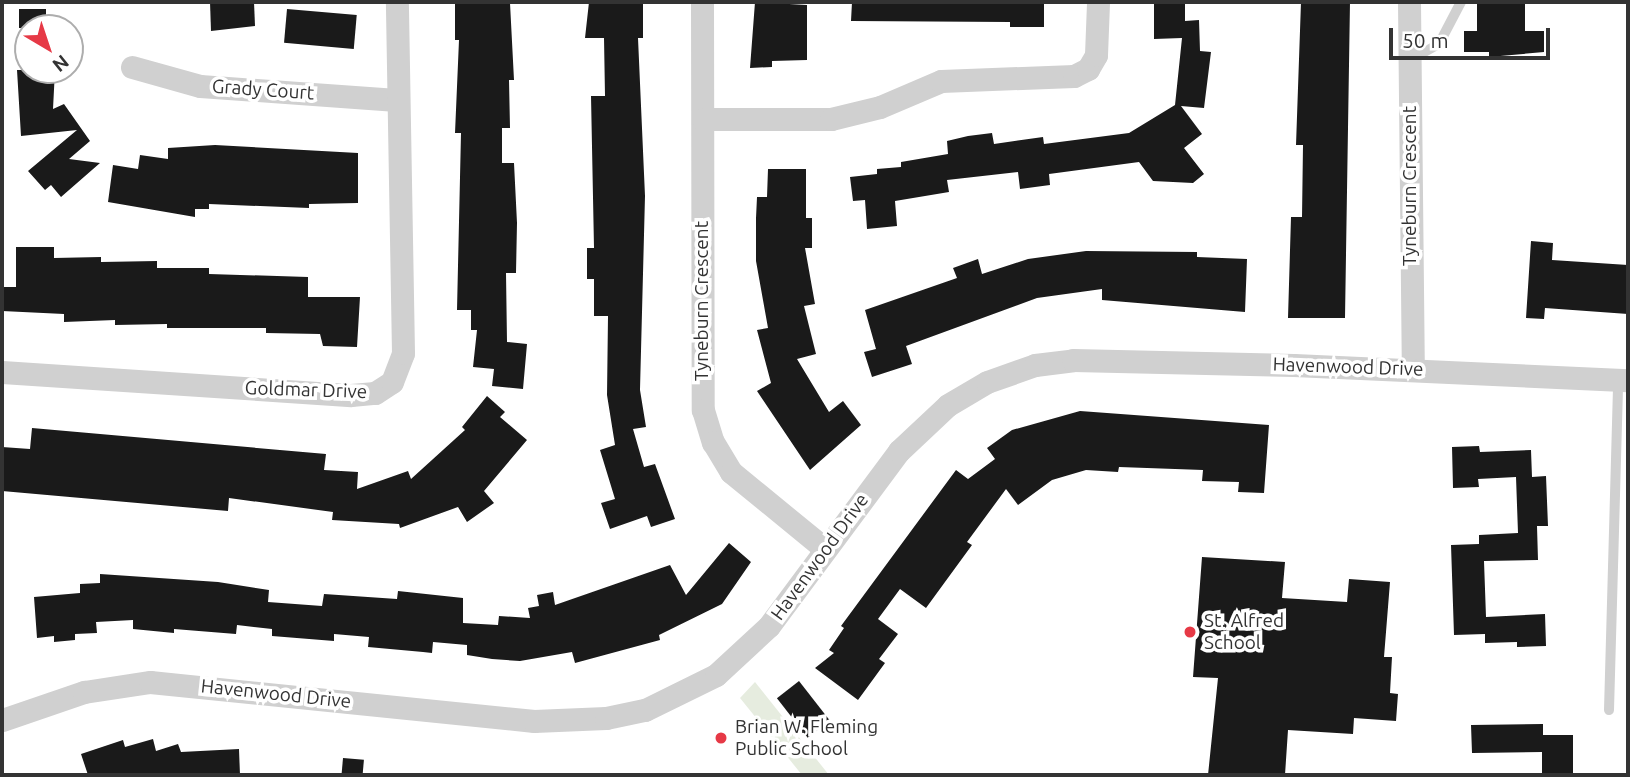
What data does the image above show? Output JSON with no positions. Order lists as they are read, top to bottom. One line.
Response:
{"streets":{"street":["Grady Court","Tyneburn Crescent","Havenwood Drive","Goldmar Drive"]},"crossings":[["Grady Court","Goldmar Drive"],["Tyneburn Crescent","Havenwood Drive"]],"places":["St. Alfred School","Brian W. Fleming Public School"],"scale_bar":"50 m","north":"bottom right"}
